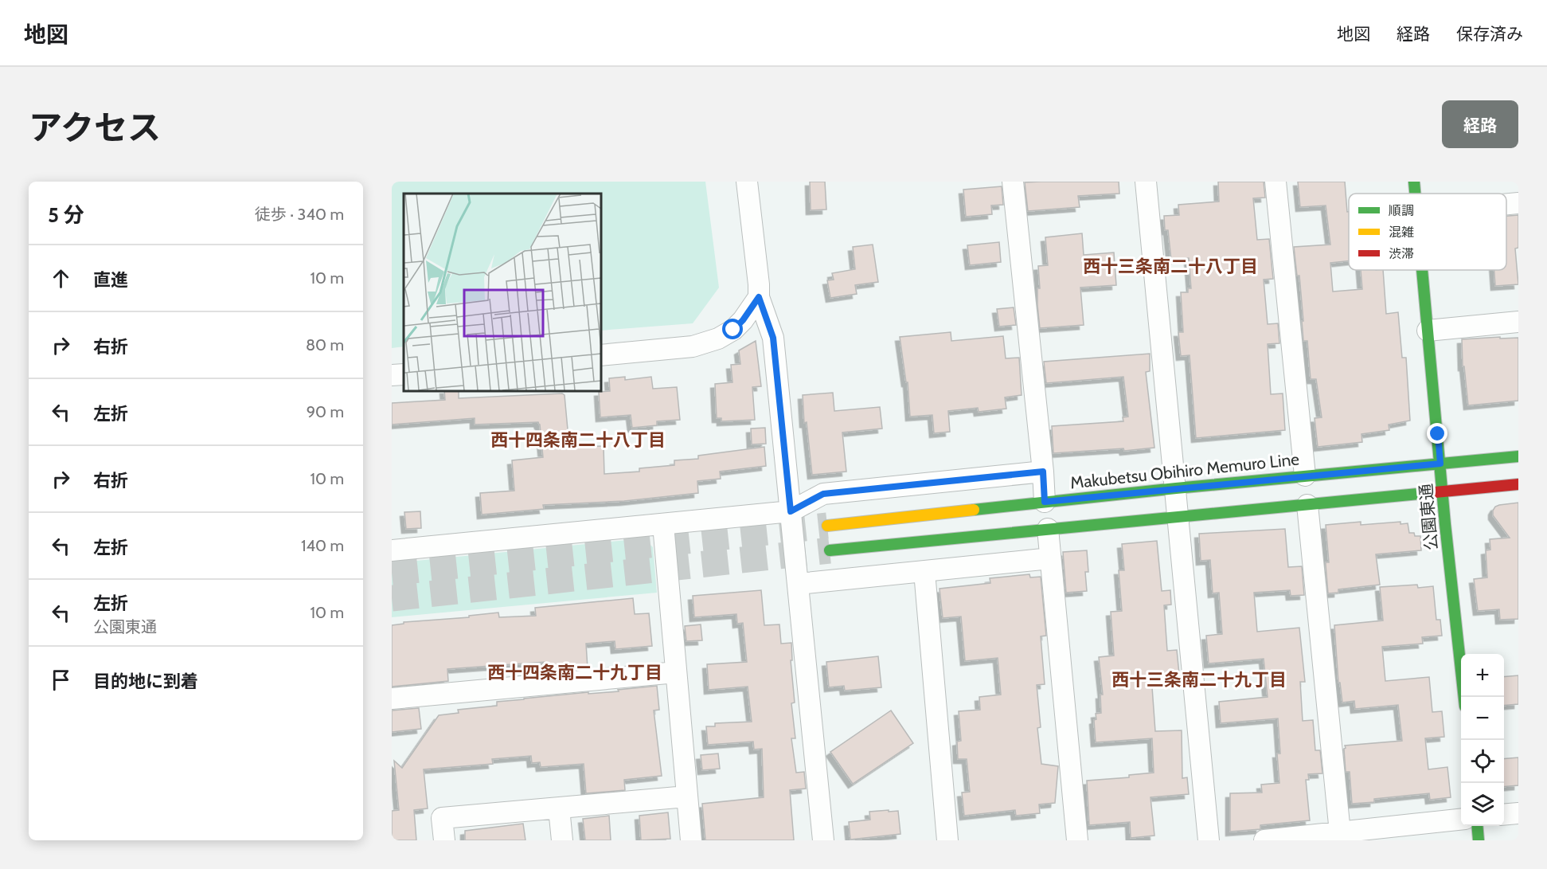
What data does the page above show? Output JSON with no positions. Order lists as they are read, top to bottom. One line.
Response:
{"streets":{"main road":["Makubetsu Obihiro Memuro Line","公園東通"]},"crossings":[["Makubetsu Obihiro Memuro Line","公園東通"]],"districts":["西十三条南二十八丁目","西十四条南二十八丁目","西十四条南二十九丁目","西十三条南二十九丁目"],"legend":["順調","混雑","渋滞"],"page":{"header":"地図","nav":["地図","経路","保存済み"],"title":"アクセス","buttons":"経路","heading":["5 分","徒歩 · 340 m"],"list":[["直進","10 m"],["右折","80 m"],["左折","90 m"],["右折","10 m"],["左折","140 m"],["左折","公園東通","10 m"],"目的地に到着"],"map_buttons":["+","−"]}}
